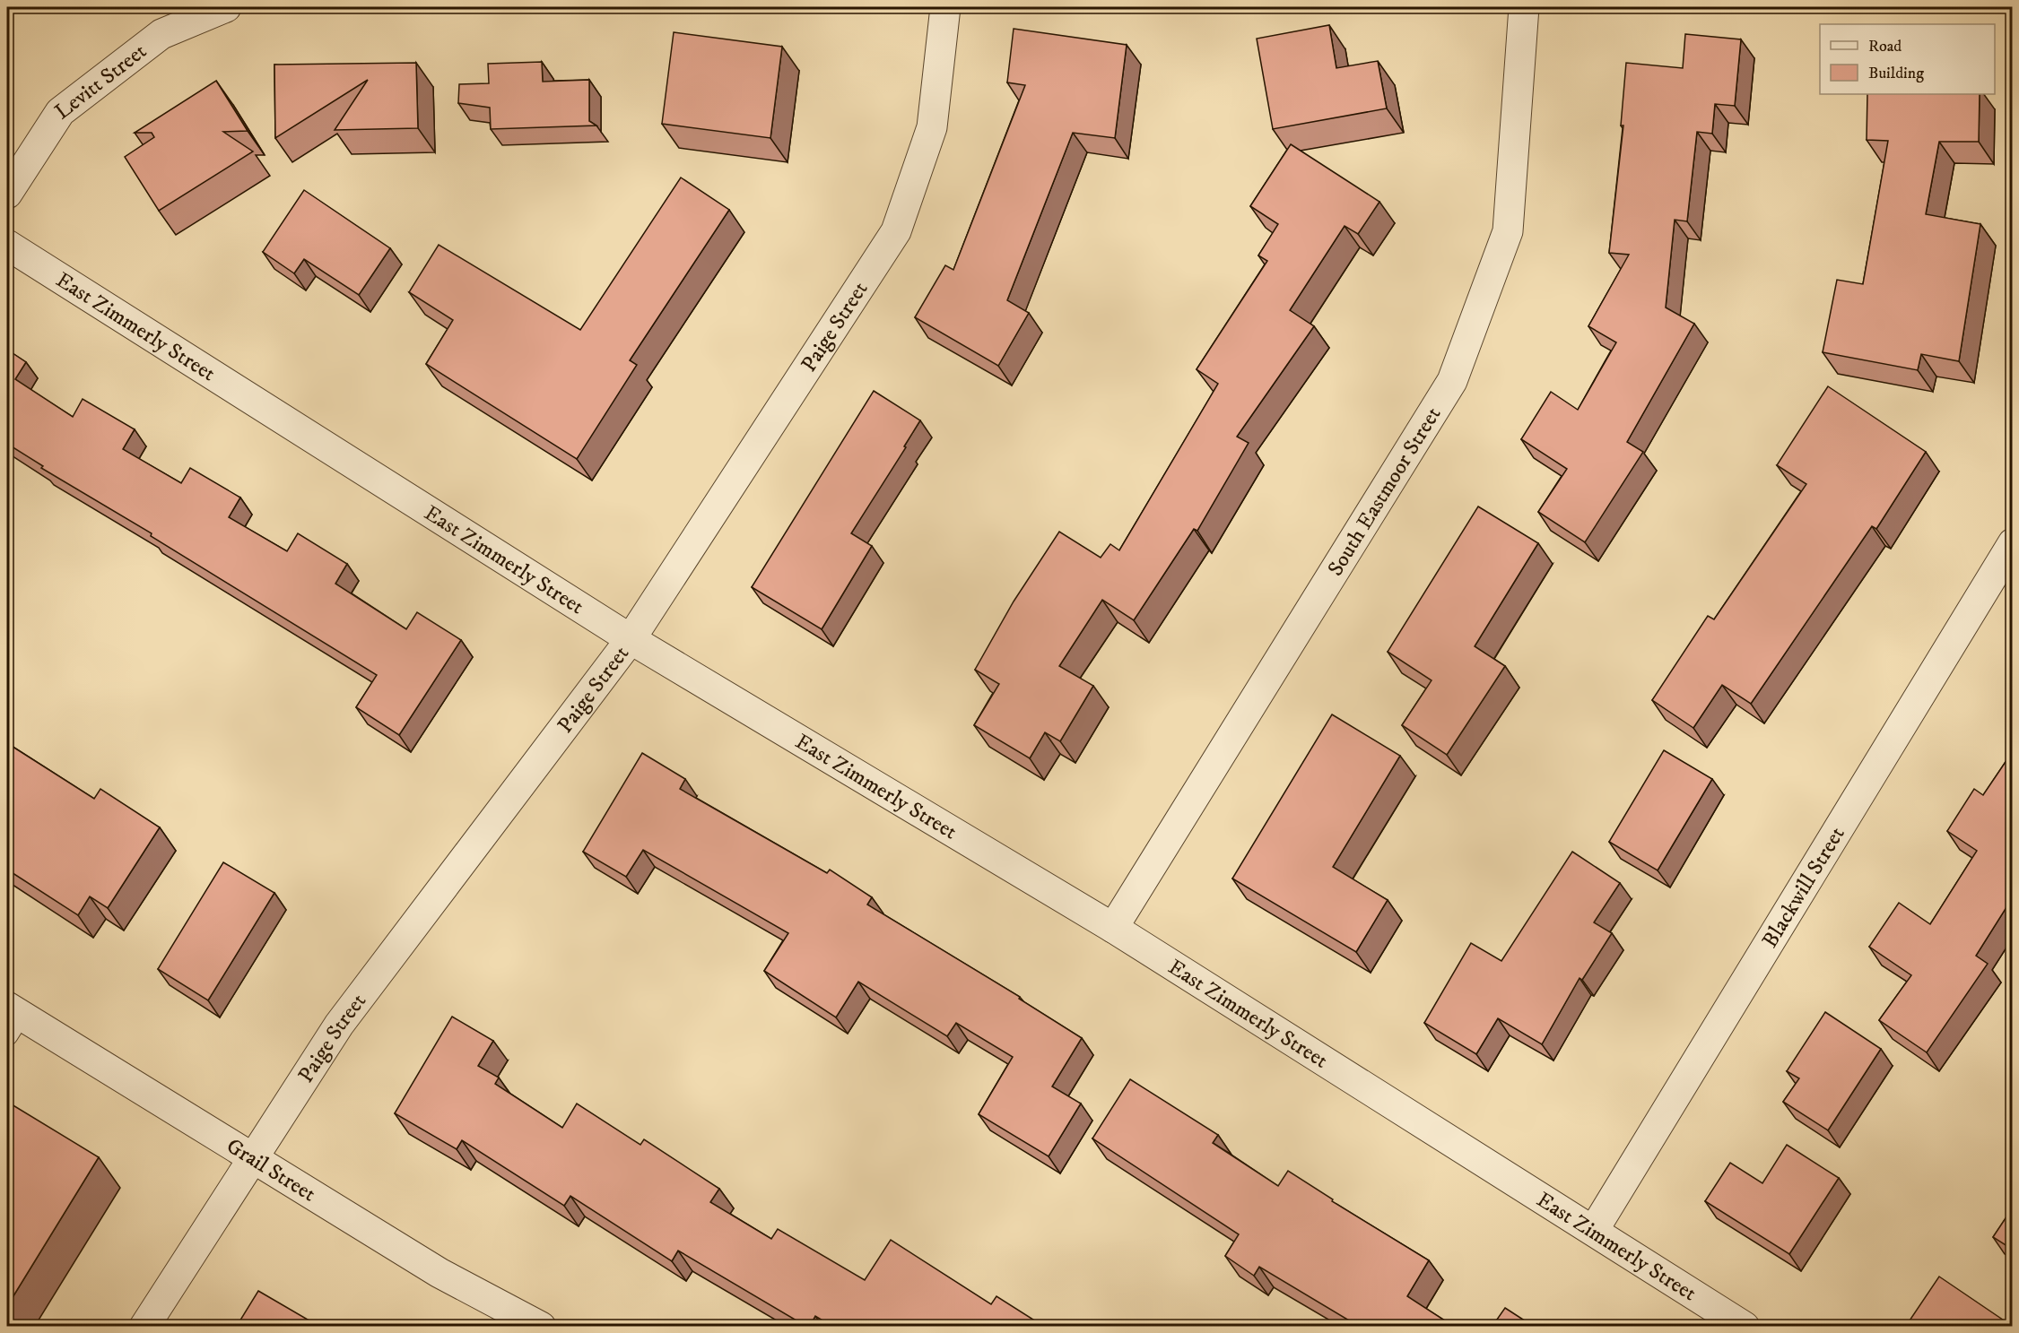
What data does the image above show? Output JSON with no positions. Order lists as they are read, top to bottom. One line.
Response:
{"streets":{"street":["Levitt Street","East Zimmerly Street","Paige Street","South Eastmoor Street","Blackwill Street","Grail Street"]},"crossings":[["East Zimmerly Street","Paige Street"],["East Zimmerly Street","South Eastmoor Street"],["East Zimmerly Street","Blackwill Street"],["Paige Street","Grail Street"]],"legend":["Road","Building"]}
